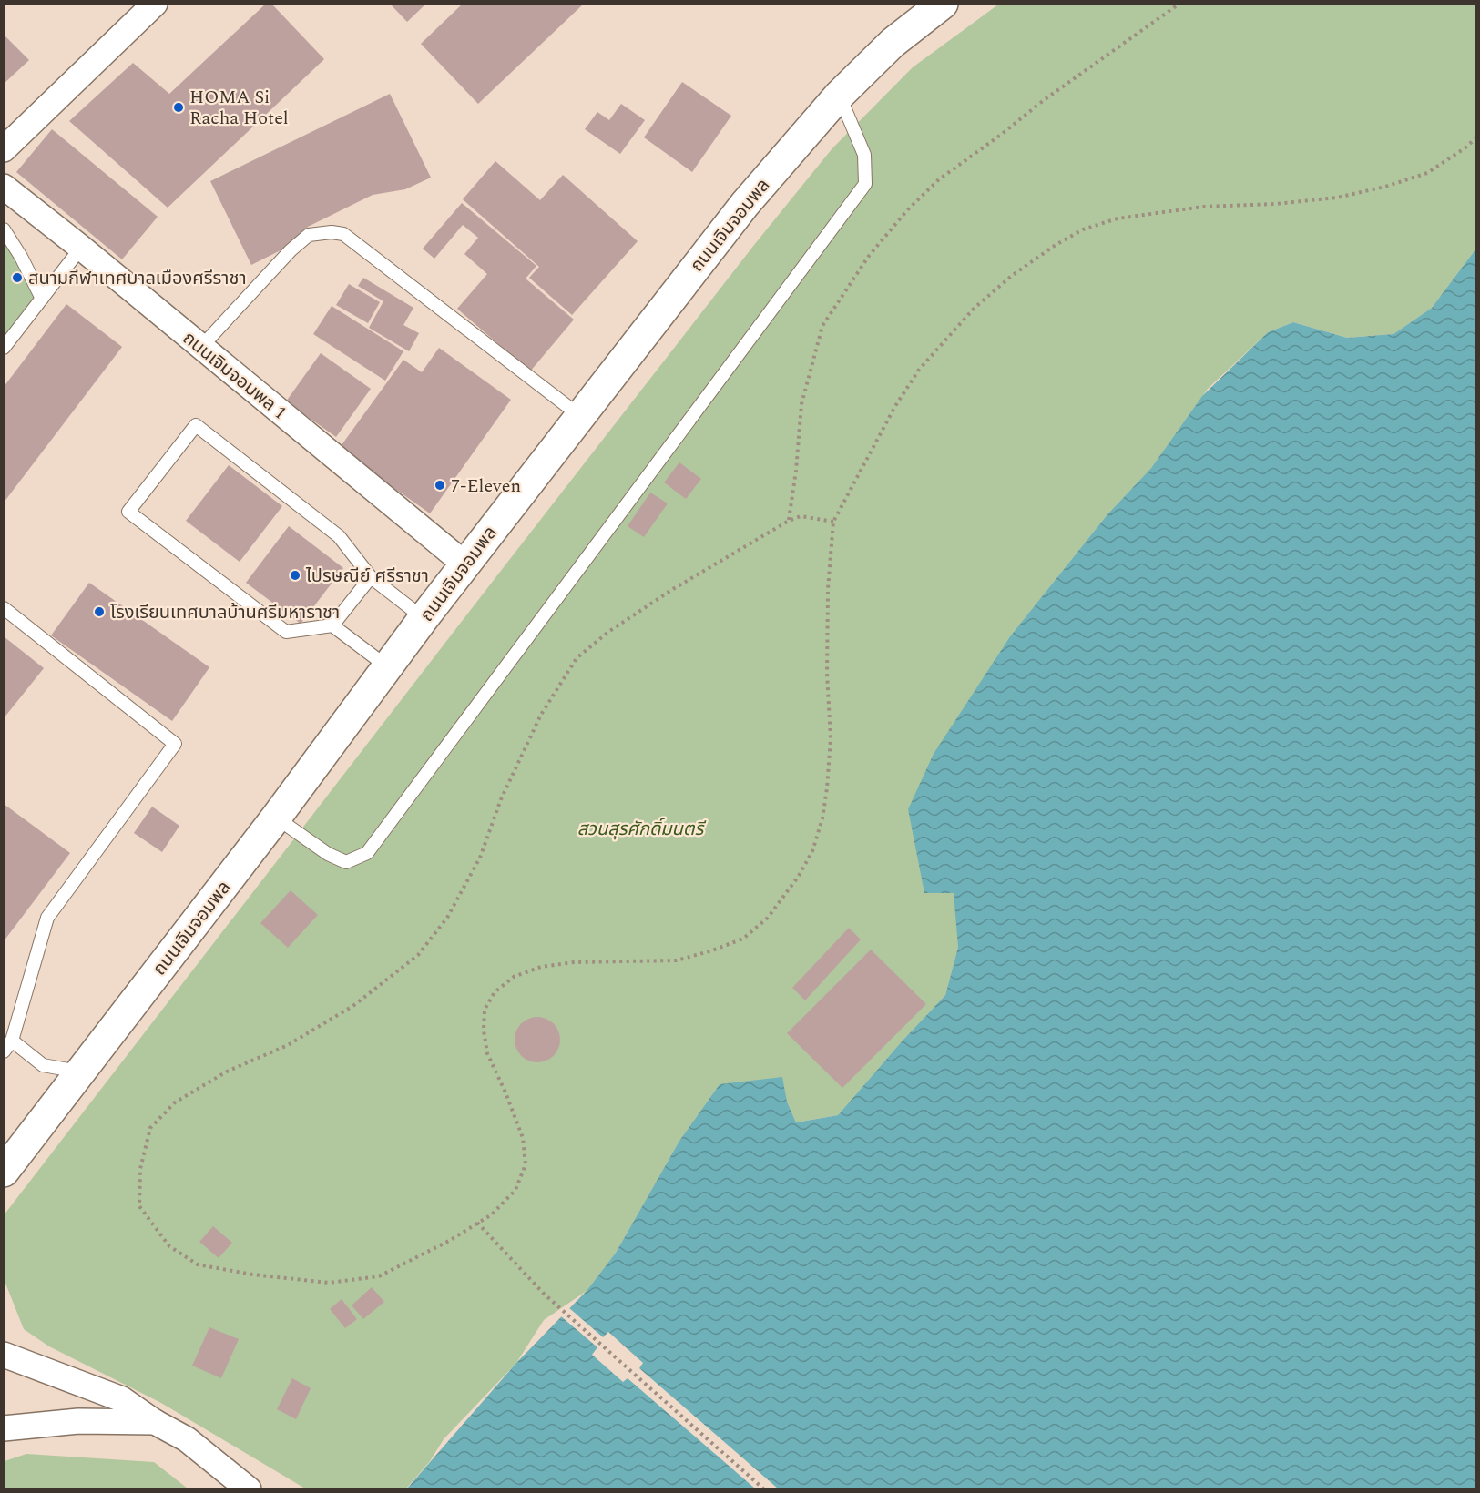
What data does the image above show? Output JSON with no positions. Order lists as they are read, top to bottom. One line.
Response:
{"streets":{"main road":["ถนนเจิมจอมพล"],"street":["ถนนเจิมจอมพล 1"]},"crossings":[["ถนนเจิมจอมพล","ถนนเจิมจอมพล 1"]],"parks":["สวนสุรศักดิ์มนตรี"],"places":["HOMA Si Racha Hotel","สนามกีฬาเทศบาลเมืองศรีราชา","7-Eleven","ไปรษณีย์ ศรีราชา","โรงเรียนเทศบาลบ้านศรีมหาราชา"]}
